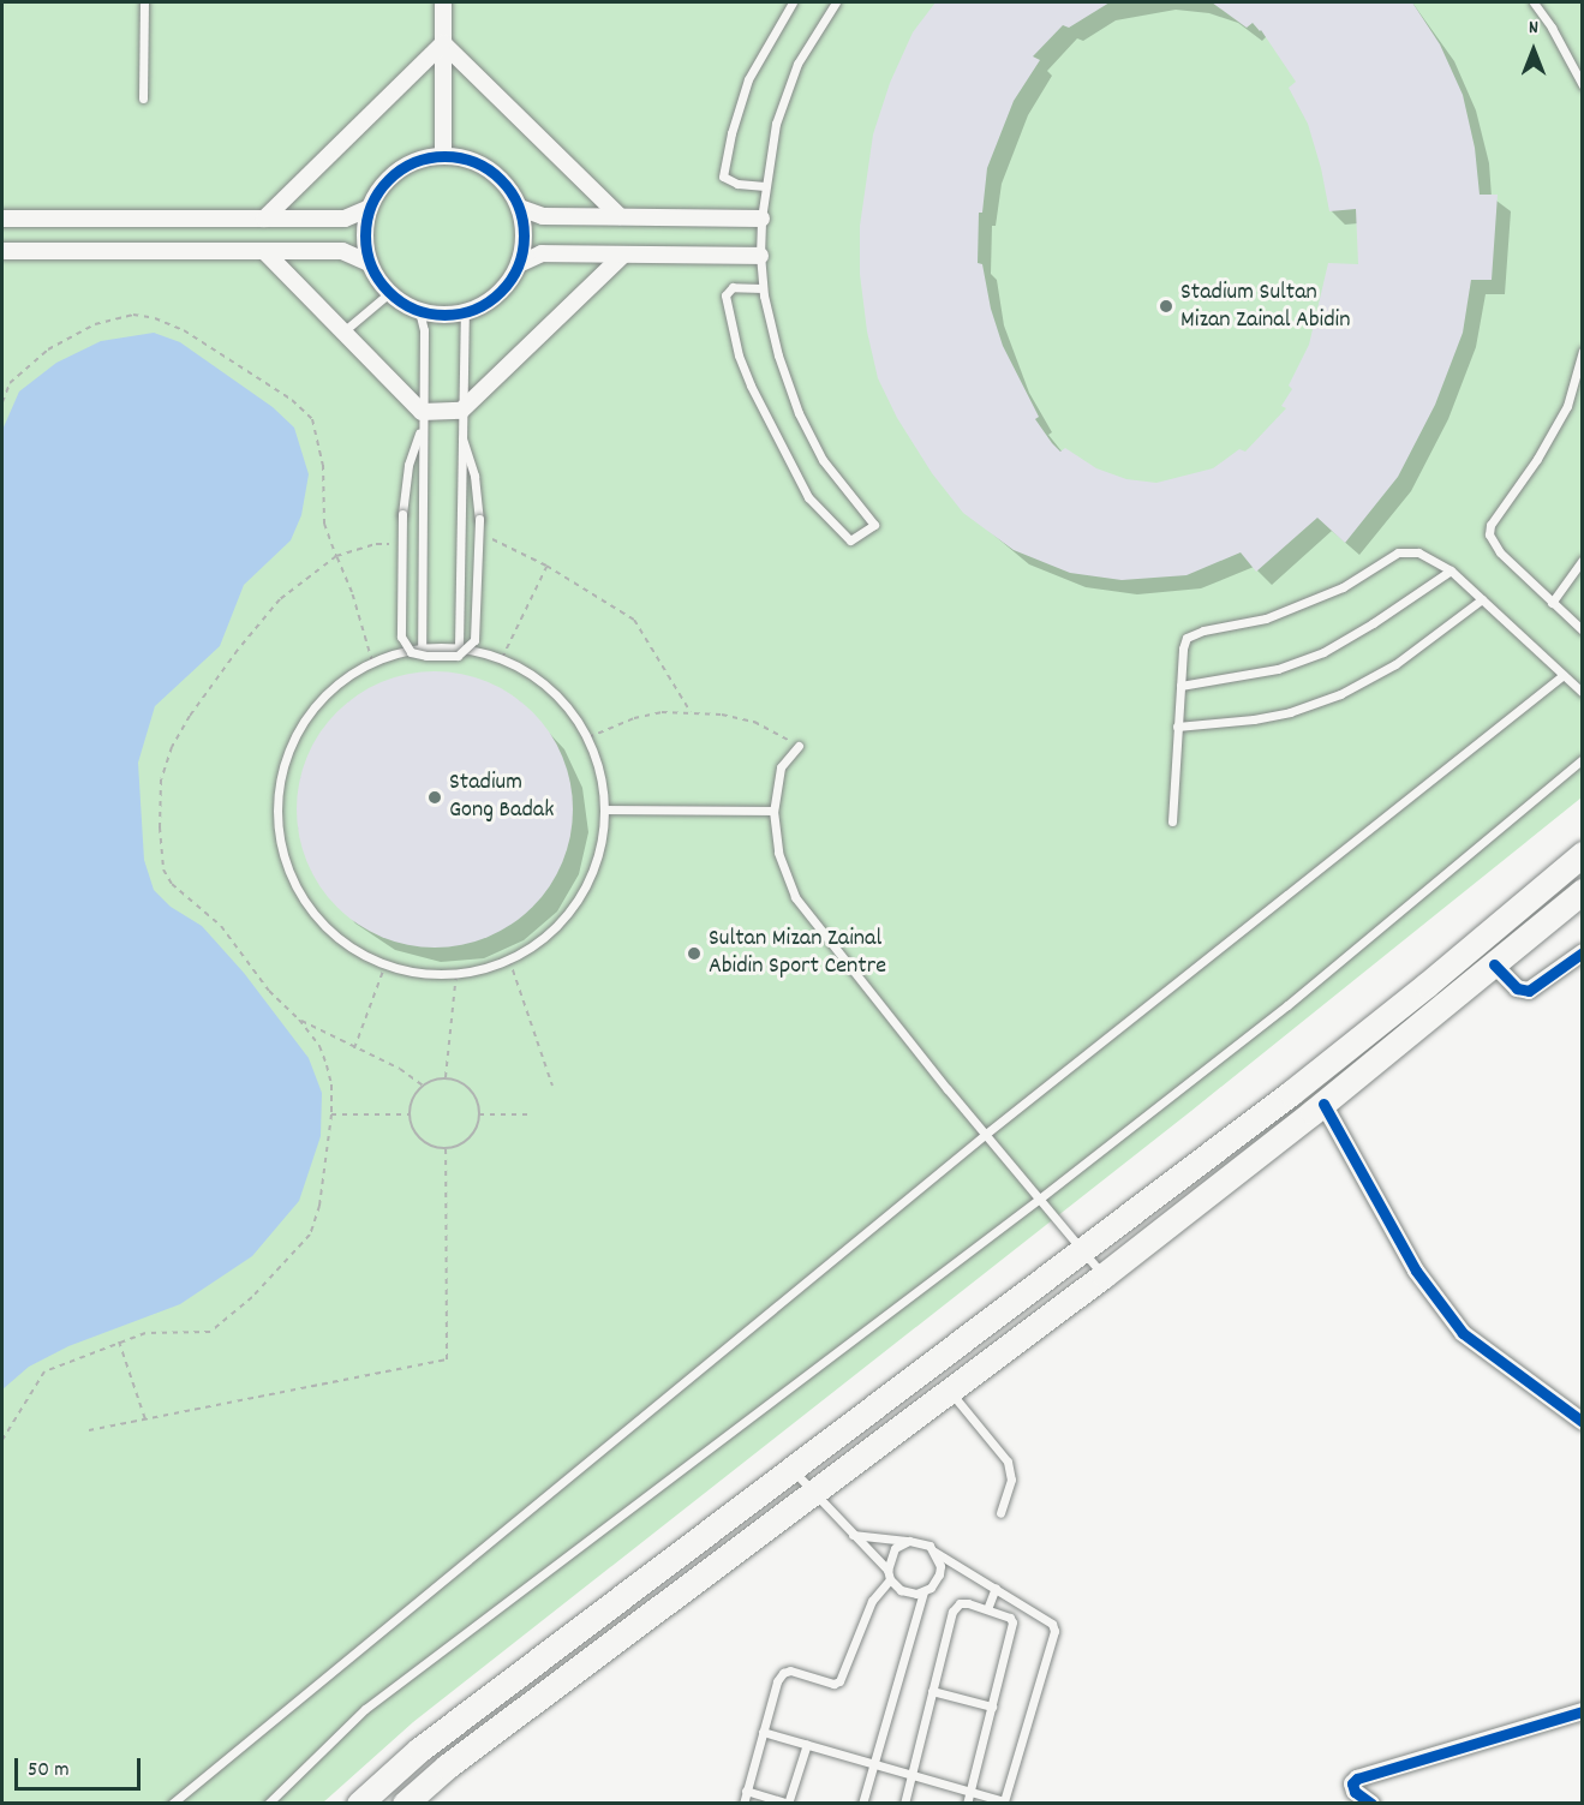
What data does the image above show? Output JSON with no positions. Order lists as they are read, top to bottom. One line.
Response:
{"places":["Stadium Sultan Mizan Zainal Abidin","Stadium Gong Badak","Sultan Mizan Zainal Abidin Sport Centre"],"scale_bar":"50 m","north":"top"}
